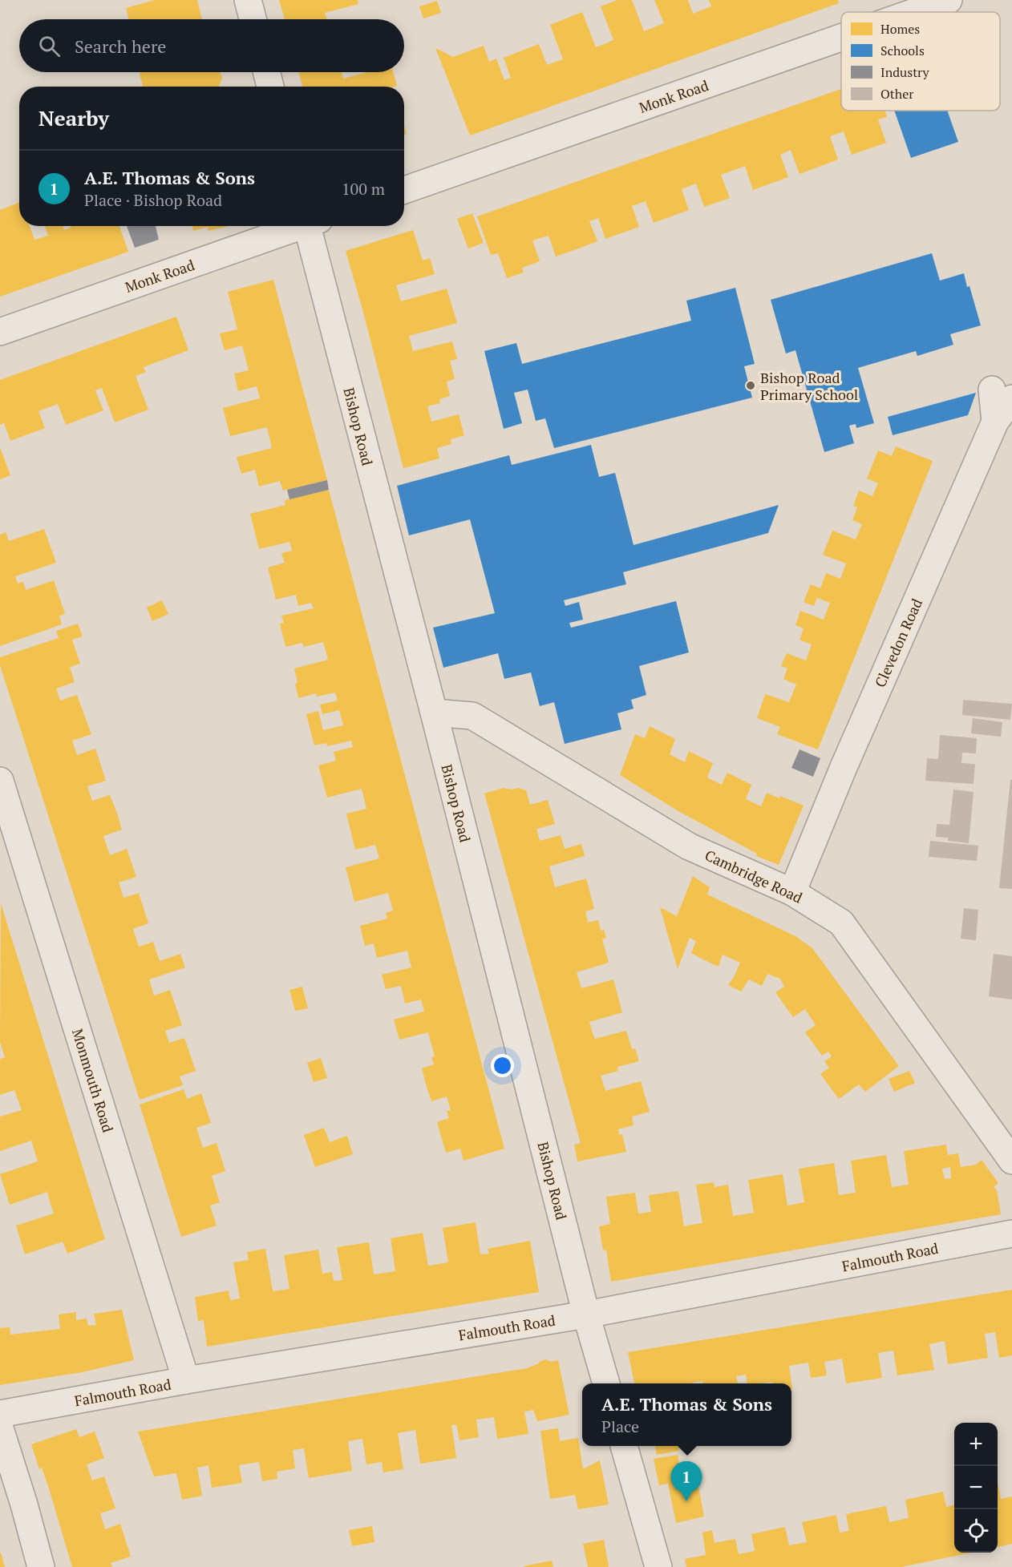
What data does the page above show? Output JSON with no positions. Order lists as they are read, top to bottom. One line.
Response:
{"streets":{"street":["Monk Road","Bishop Road","Clevedon Road","Cambridge Road","Monmouth Road","Falmouth Road"]},"crossings":[["Bishop Road","Cambridge Road"],["Bishop Road","Falmouth Road"],["Clevedon Road","Cambridge Road"],["Monmouth Road","Falmouth Road"]],"places":["Bishop Road Primary School"],"legend":["Homes","Schools","Industry","Other"],"page":{"search":"Search here","heading":"Nearby","list":[{"mark":"1","name":"A.E. Thomas & Sons","note":"Place · Bishop Road","value":"100 m"}],"popup":["A.E. Thomas & Sons","Place"],"map_buttons":["+","−"],"pins":"1"}}
